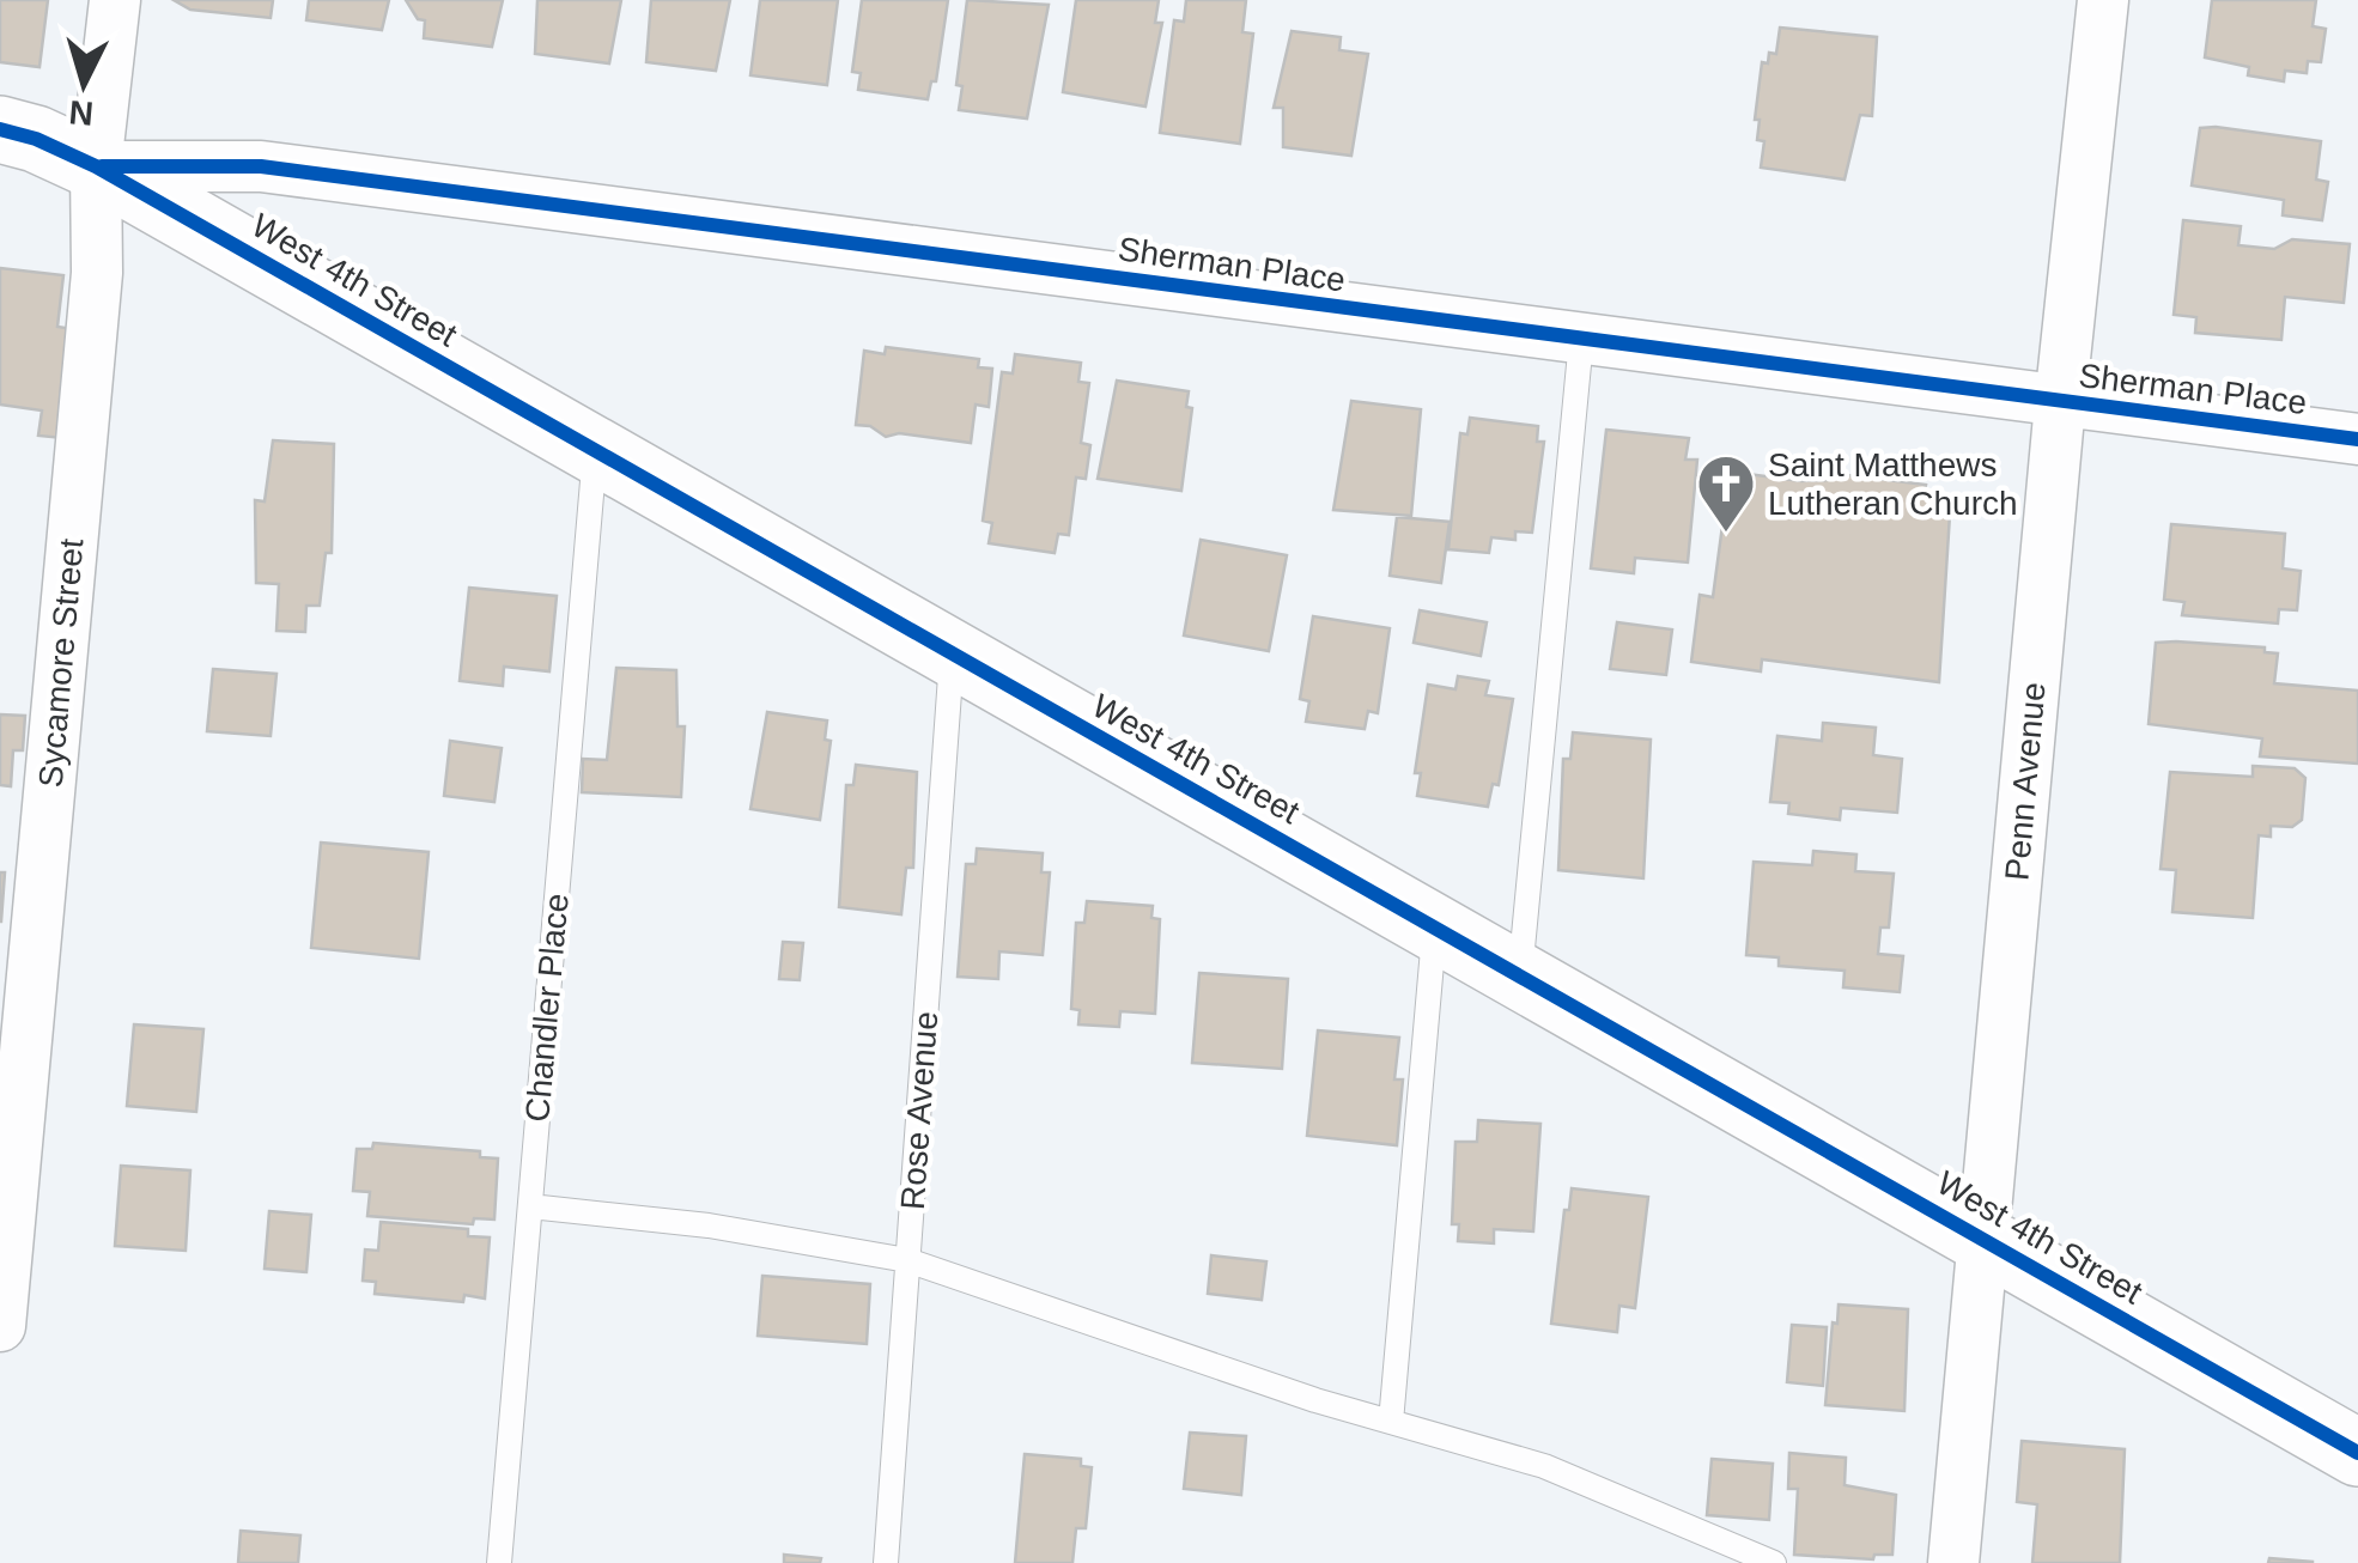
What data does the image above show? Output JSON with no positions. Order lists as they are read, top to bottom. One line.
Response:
{"streets":{"main road":["West 4th Street"],"street":["Sherman Place","Sycamore Street","Penn Avenue"],"lane":["Chandler Place","Rose Avenue"]},"crossings":[["Sherman Place","West 4th Street"],["Sherman Place","Sycamore Street"],["Sherman Place","Penn Avenue"],["West 4th Street","Sycamore Street"],["West 4th Street","Penn Avenue"],["West 4th Street","Chandler Place"],["West 4th Street","Rose Avenue"]],"places":{"church":["Saint Matthews Lutheran Church"]},"north":"bottom"}
